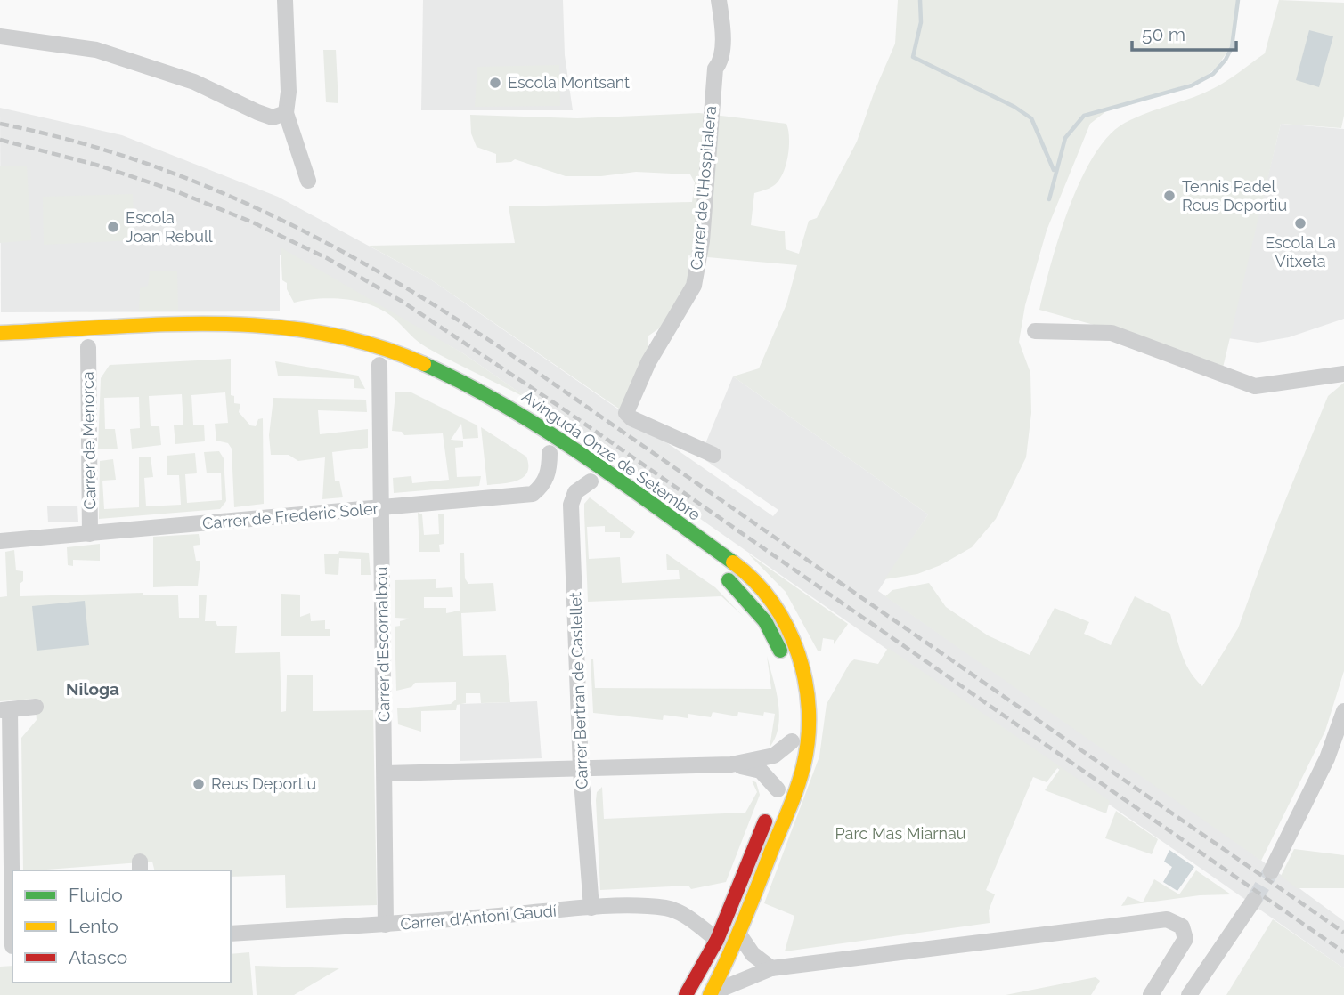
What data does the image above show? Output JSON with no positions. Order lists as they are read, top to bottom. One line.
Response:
{"streets":{"main road":["Avinguda Onze de Setembre"],"street":["Carrer de l'Hospitalera","Carrer de Menorca","Carrer de Frederic Soler","Carrer d'Escornalbou","Carrer Bertran de Castellet","Carrer d'Antoni Gaudí"]},"crossings":[["Carrer de Menorca","Carrer de Frederic Soler"],["Avinguda Onze de Setembre","Carrer de Frederic Soler"],["Avinguda Onze de Setembre","Carrer Bertran de Castellet"],["Carrer de Frederic Soler","Carrer d'Escornalbou"],["Carrer d'Escornalbou","Carrer d'Antoni Gaudí"],["Carrer Bertran de Castellet","Carrer d'Antoni Gaudí"]],"districts":["Niloga"],"parks":["Parc Mas Miarnau"],"places":["Escola Montsant","Tennis Padel Reus Deportiu","Escola La Vitxeta","Escola Joan Rebull","Reus Deportiu"],"legend":["Fluido","Lento","Atasco"],"scale_bar":"50 m"}
